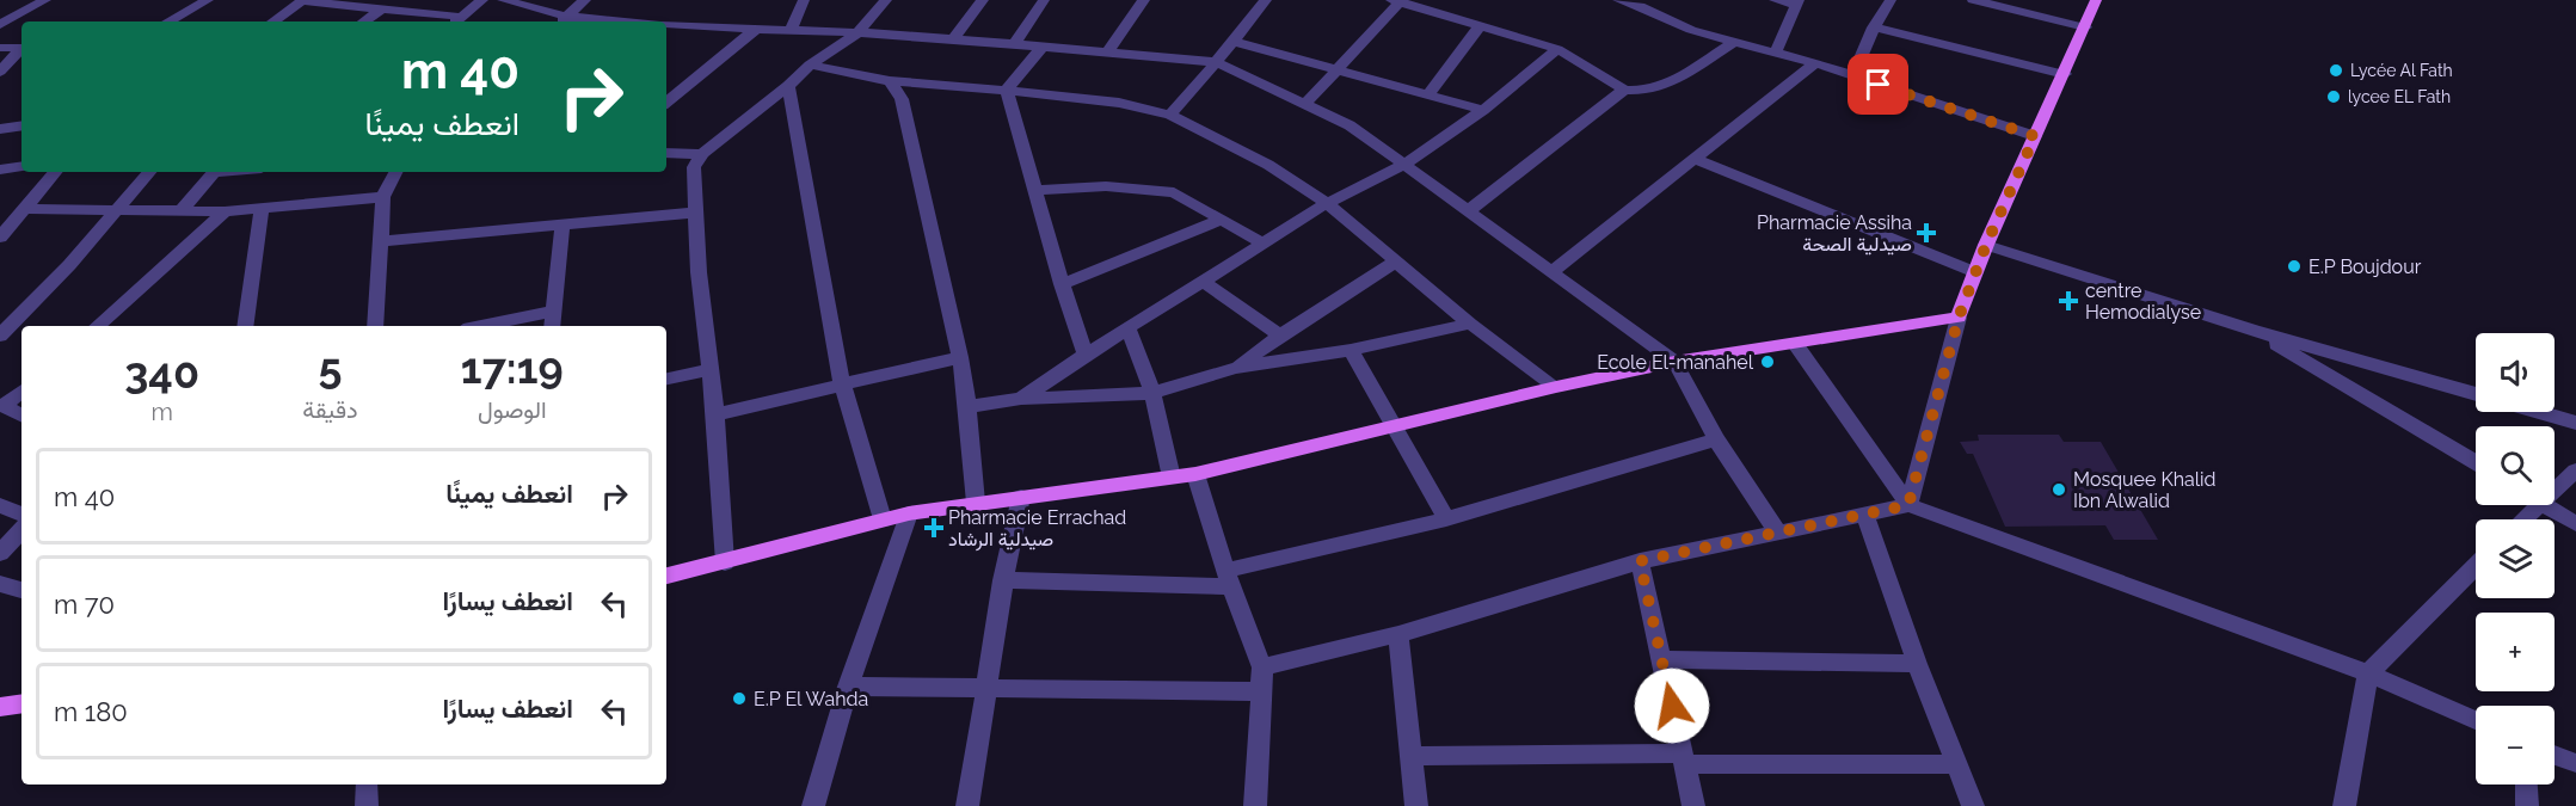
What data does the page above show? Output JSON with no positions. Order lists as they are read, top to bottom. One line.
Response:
{"places":{"other":["Lycée Al Fath","lycee EL Fath","E.P Boujdour","Ecole El-manahel","Mosquee Khalid Ibn Alwalid","E.P El Wahda"],"health":["Pharmacie Assiha صيدلية الصحة","centre Hemodialyse","Pharmacie Errachad صيدلية الرشاد"]},"page":{"turn":["40 m","انعطف يمينًا"],"eta":["17:19","الوصول","5","دقيقة","340","m"],"map_buttons":["+","−"],"list":[{"name":"انعطف يمينًا","value":"40 m"},{"name":"انعطف يسارًا","value":"70 m"},{"name":"انعطف يسارًا","value":"180 m"}]}}
